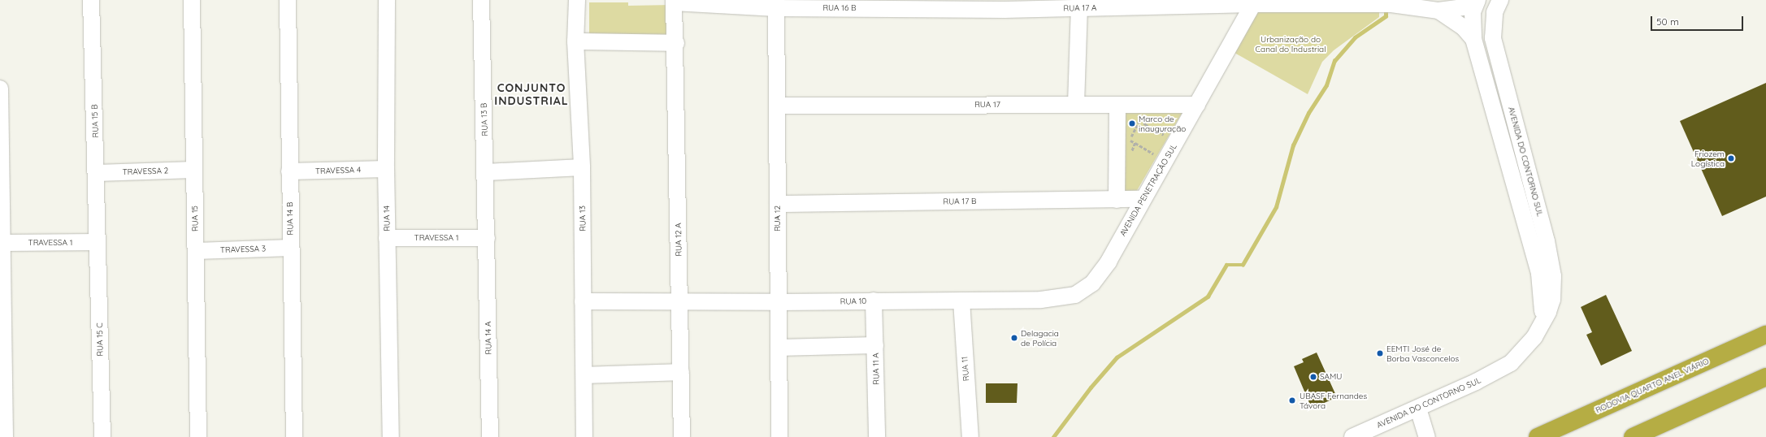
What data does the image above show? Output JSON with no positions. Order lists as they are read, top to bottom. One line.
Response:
{"streets":{"highway":["RODOVIA QUARTO ANEL VIÁRIO"],"street":["RUA 16 B","RUA 17 A","RUA 17","RUA 13 B","RUA 15 B","AVENIDA DO CONTORNO SUL","TRAVESSA 4","TRAVESSA 2","AVENIDA PENETRAÇÃO SUL","RUA 17 B","RUA 15","RUA 14 B","RUA 14","RUA 13","RUA 12","TRAVESSA 1","RUA 12 A","TRAVESSA 3","RUA 10","RUA 14 A","RUA 15 C","RUA 11 A","RUA 11"]},"crossings":[["RUA 16 B","RUA 17 A"],["RUA 16 B","RUA 12"],["RUA 16 B","RUA 12 A"],["RUA 17 A","AVENIDA PENETRAÇÃO SUL"],["RUA 17","AVENIDA PENETRAÇÃO SUL"],["RUA 17","RUA 12"],["RUA 13 B","TRAVESSA 1"],["RUA 13 B","RUA 14 A"],["RUA 15 B","TRAVESSA 2"],["RUA 15 B","TRAVESSA 1"],["RUA 15 B","RUA 15 C"],["TRAVESSA 4","RUA 14 B"],["TRAVESSA 4","RUA 14"],["TRAVESSA 2","RUA 15"],["AVENIDA PENETRAÇÃO SUL","RUA 17 B"],["AVENIDA PENETRAÇÃO SUL","RUA 10"],["RUA 17 B","RUA 12"],["RUA 15","TRAVESSA 3"],["RUA 14 B","TRAVESSA 3"],["RUA 14","TRAVESSA 1"],["RUA 13","RUA 10"],["RUA 12","RUA 10"],["TRAVESSA 1","RUA 14 A"],["TRAVESSA 1","RUA 15 C"],["RUA 12 A","RUA 10"],["RUA 10","RUA 11 A"],["RUA 10","RUA 11"]],"districts":["CONJUNTO INDUSTRIAL"],"parks":["Urbanização do Canal do Industrial"],"places":["Marco de inauguração","Friozem Logística","Delagacia de Polícia","EEMTI José de Borba Vasconcelos","SAMU","UBASF Fernandes Távora"],"scale_bar":"50 m"}
